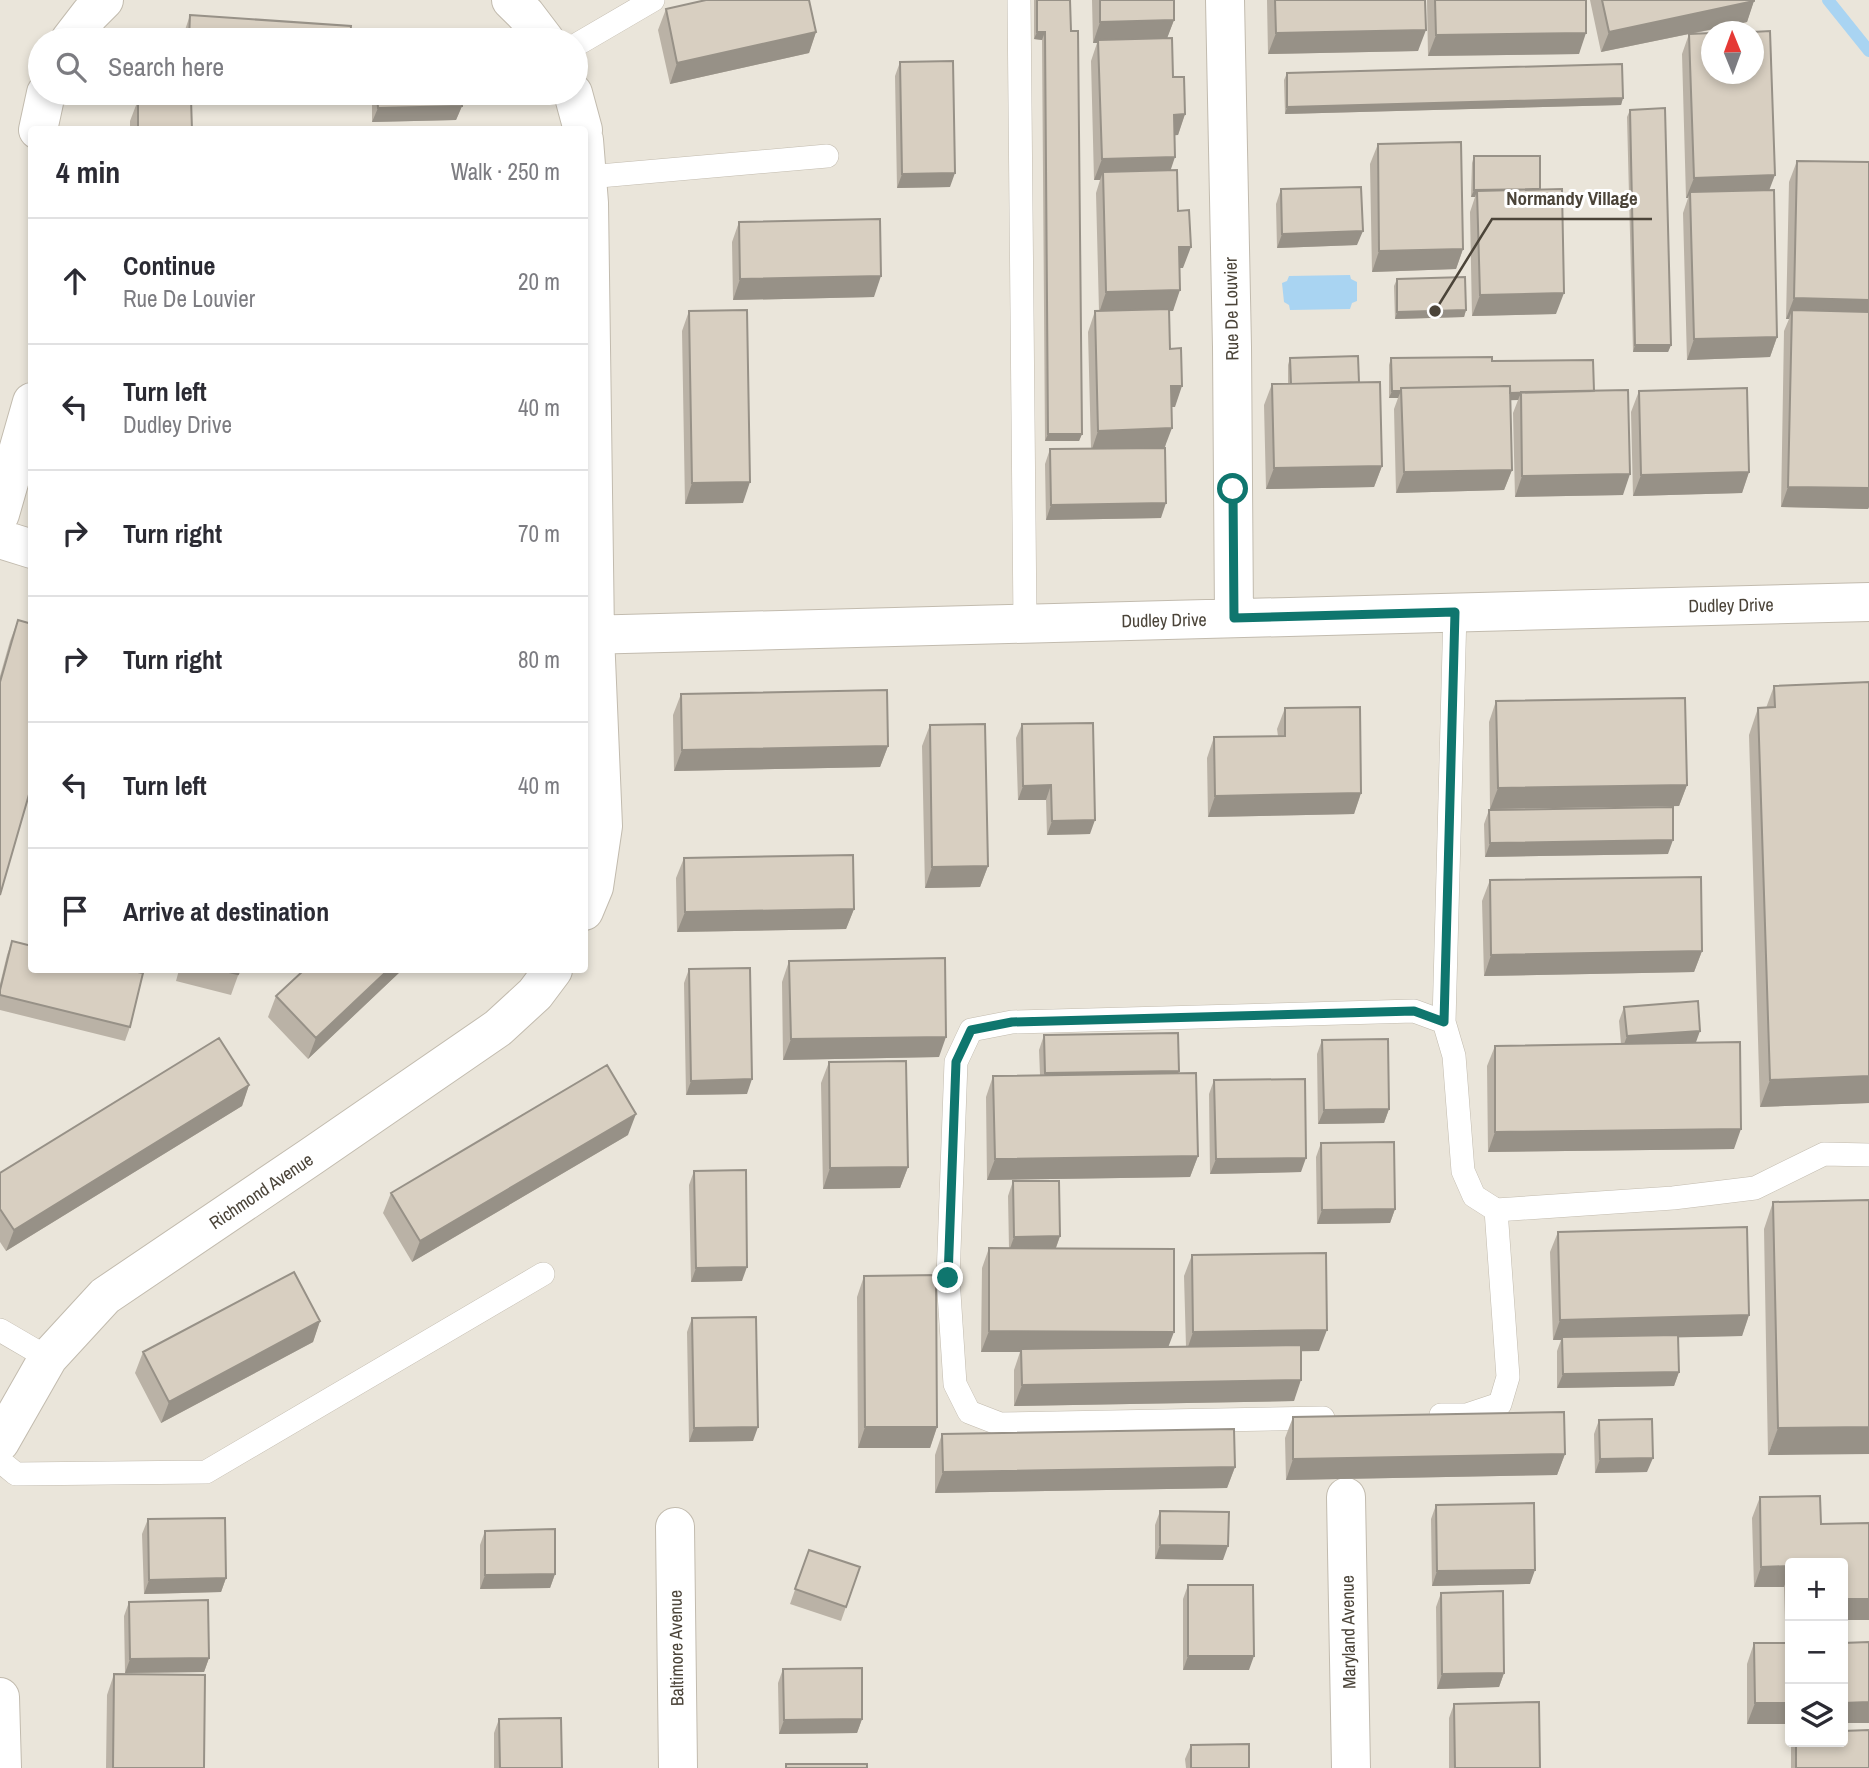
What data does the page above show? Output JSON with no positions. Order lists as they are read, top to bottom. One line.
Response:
{"streets":{"street":["Rue De Louvier","Dudley Drive","Richmond Avenue","Maryland Avenue","Baltimore Avenue"]},"crossings":[["Rue De Louvier","Dudley Drive"]],"places":["Normandy Village"],"north":"top","page":{"search":"Search here","heading":["4 min","Walk · 250 m"],"list":[["Continue","Rue De Louvier","20 m"],["Turn left","Dudley Drive","40 m"],["Turn right","70 m"],["Turn right","80 m"],["Turn left","40 m"],"Arrive at destination"],"map_buttons":["+","−"]}}
